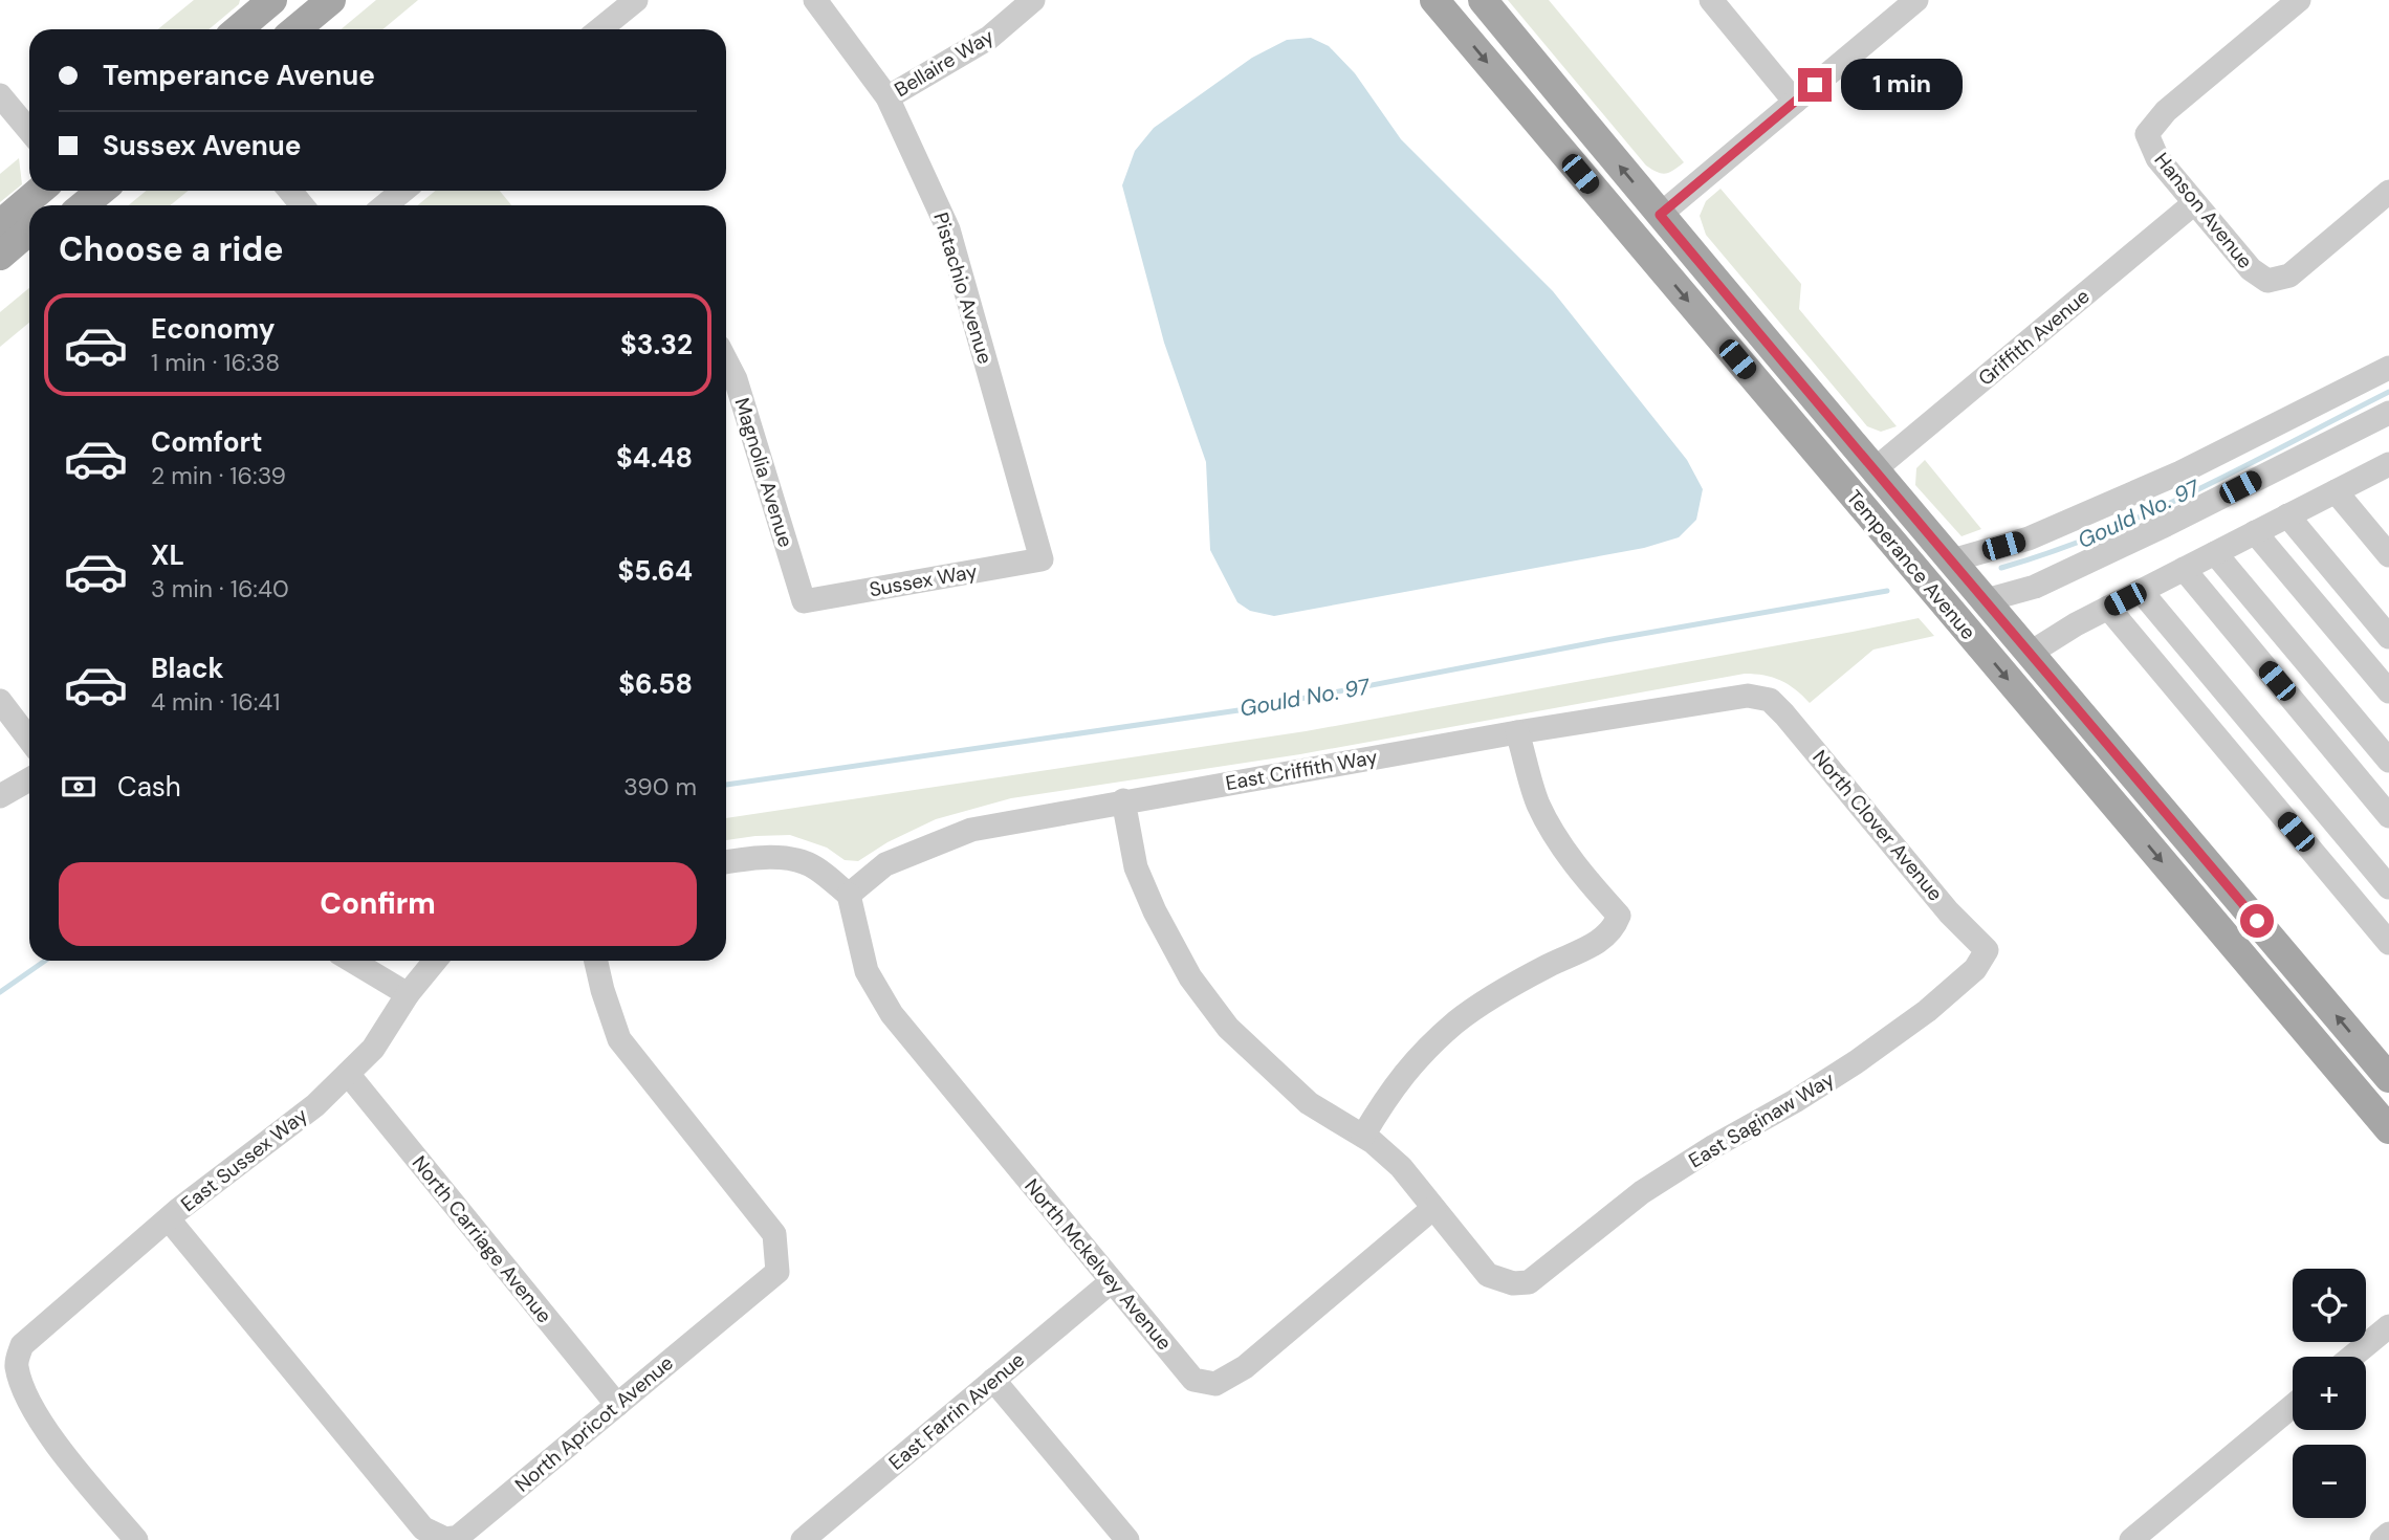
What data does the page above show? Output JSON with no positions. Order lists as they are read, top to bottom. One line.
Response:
{"streets":{"main road":["Temperance Avenue"],"street":["Bellaire Way","Hanson Avenue","Pistachio Avenue","Griffith Avenue","Magnolia Avenue","Sussex Way","East Criffith Way","North Clover Avenue","East Saginaw Way","East Sussex Way","North Carriage Avenue","North Mckelvey Avenue","East Farrin Avenue","North Apricot Avenue"]},"crossings":[["Bellaire Way","Pistachio Avenue"],["Hanson Avenue","Griffith Avenue"],["Pistachio Avenue","Sussex Way"],["Griffith Avenue","Temperance Avenue"],["Magnolia Avenue","Sussex Way"],["East Criffith Way","North Clover Avenue"],["East Criffith Way","North Mckelvey Avenue"],["North Clover Avenue","East Saginaw Way"],["East Saginaw Way","North Mckelvey Avenue"],["East Sussex Way","North Carriage Avenue"],["East Sussex Way","North Apricot Avenue"],["North Carriage Avenue","North Apricot Avenue"],["North Mckelvey Avenue","East Farrin Avenue"]],"water":["Gould No. 97"],"page":{"banner":["Temperance Avenue","Sussex Avenue"],"bubble":"1 min","heading":"Choose a ride","list":[{"name":"Economy","note":"1 min · 16:38","value":"$3.32"},{"name":"Comfort","note":"2 min · 16:39","value":"$4.48"},{"name":"XL","note":"3 min · 16:40","value":"$5.64"},{"name":"Black","note":"4 min · 16:41","value":"$6.58"}],"pay":["Cash","390 m"],"buttons":"Confirm","map_buttons":["+","−"]}}
